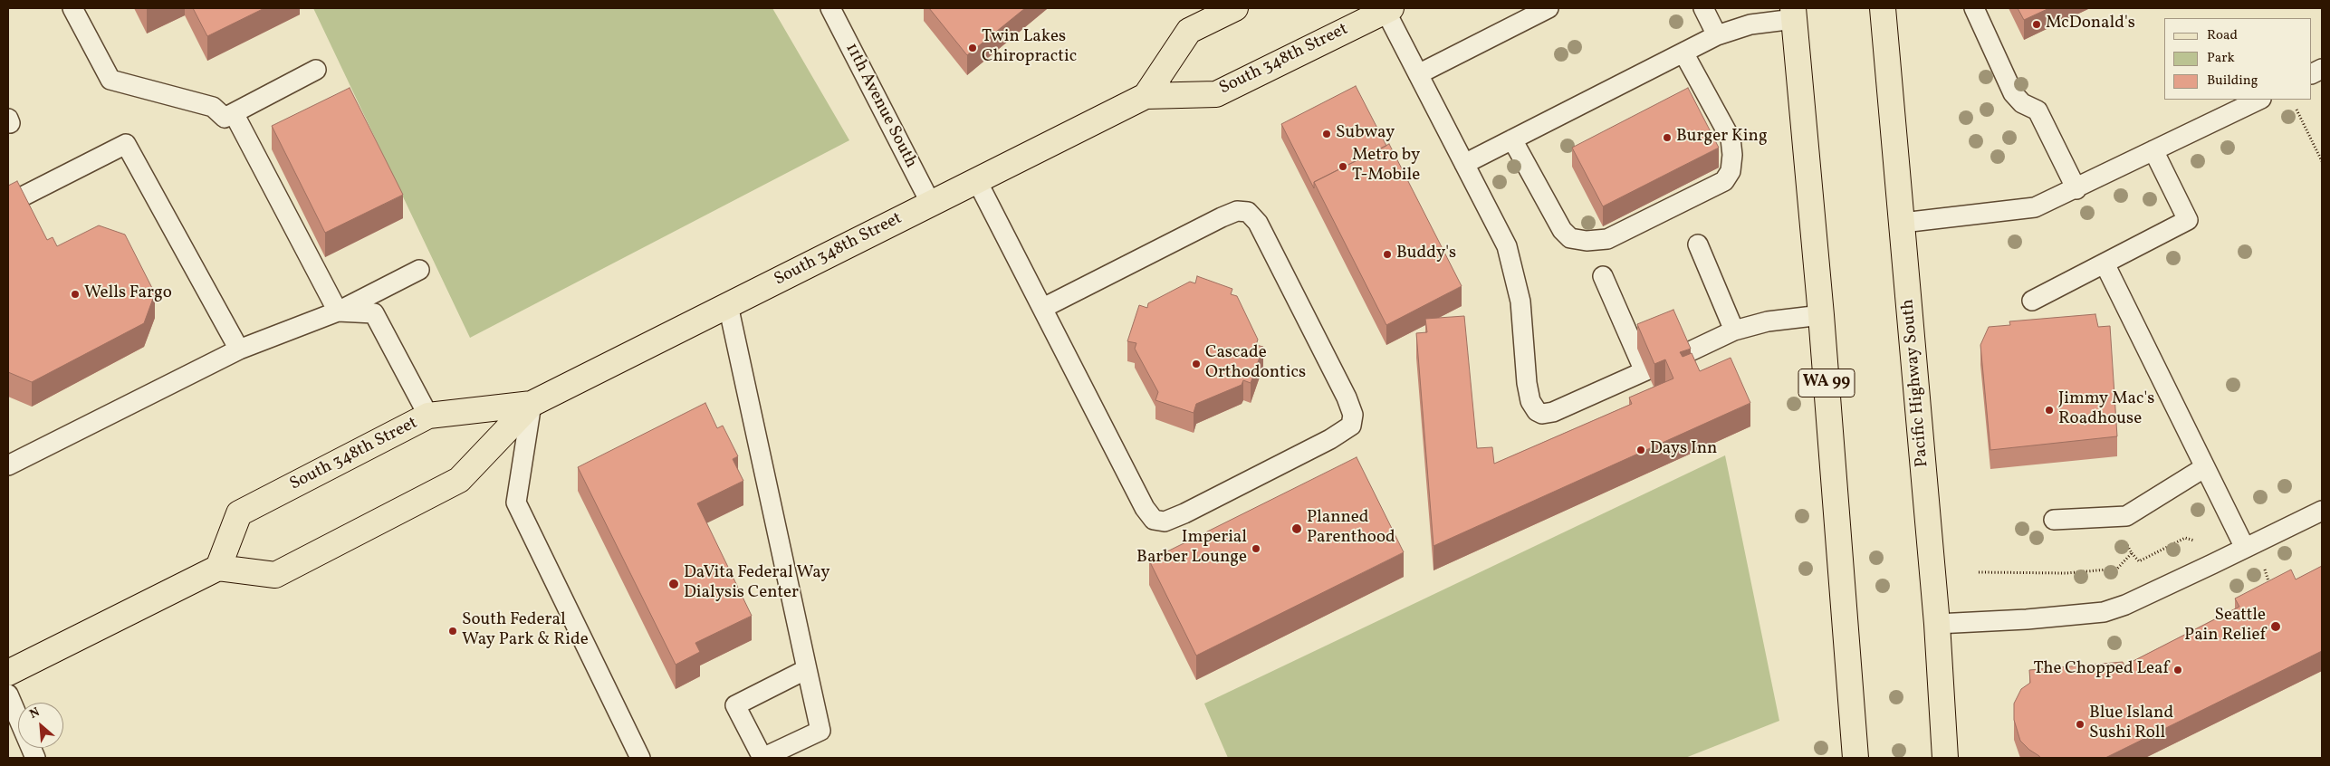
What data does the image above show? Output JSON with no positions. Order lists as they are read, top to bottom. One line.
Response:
{"streets":{"main road":["South 348th Street","WA 99","Pacific Highway South"],"lane":["11th Avenue South"]},"crossings":[["South 348th Street","11th Avenue South"]],"places":["McDonald's","Twin Lakes Chiropractic","Subway","Burger King","Metro by T-Mobile","Buddy's","Wells Fargo","Cascade Orthodontics","Jimmy Mac's Roadhouse","Days Inn","Planned Parenthood","Imperial Barber Lounge","DaVita Federal Way Dialysis Center","Seattle Pain Relief","South Federal Way Park & Ride","The Chopped Leaf","Blue Island Sushi Roll"],"legend":["Road","Park","Building"],"north":"top left"}
